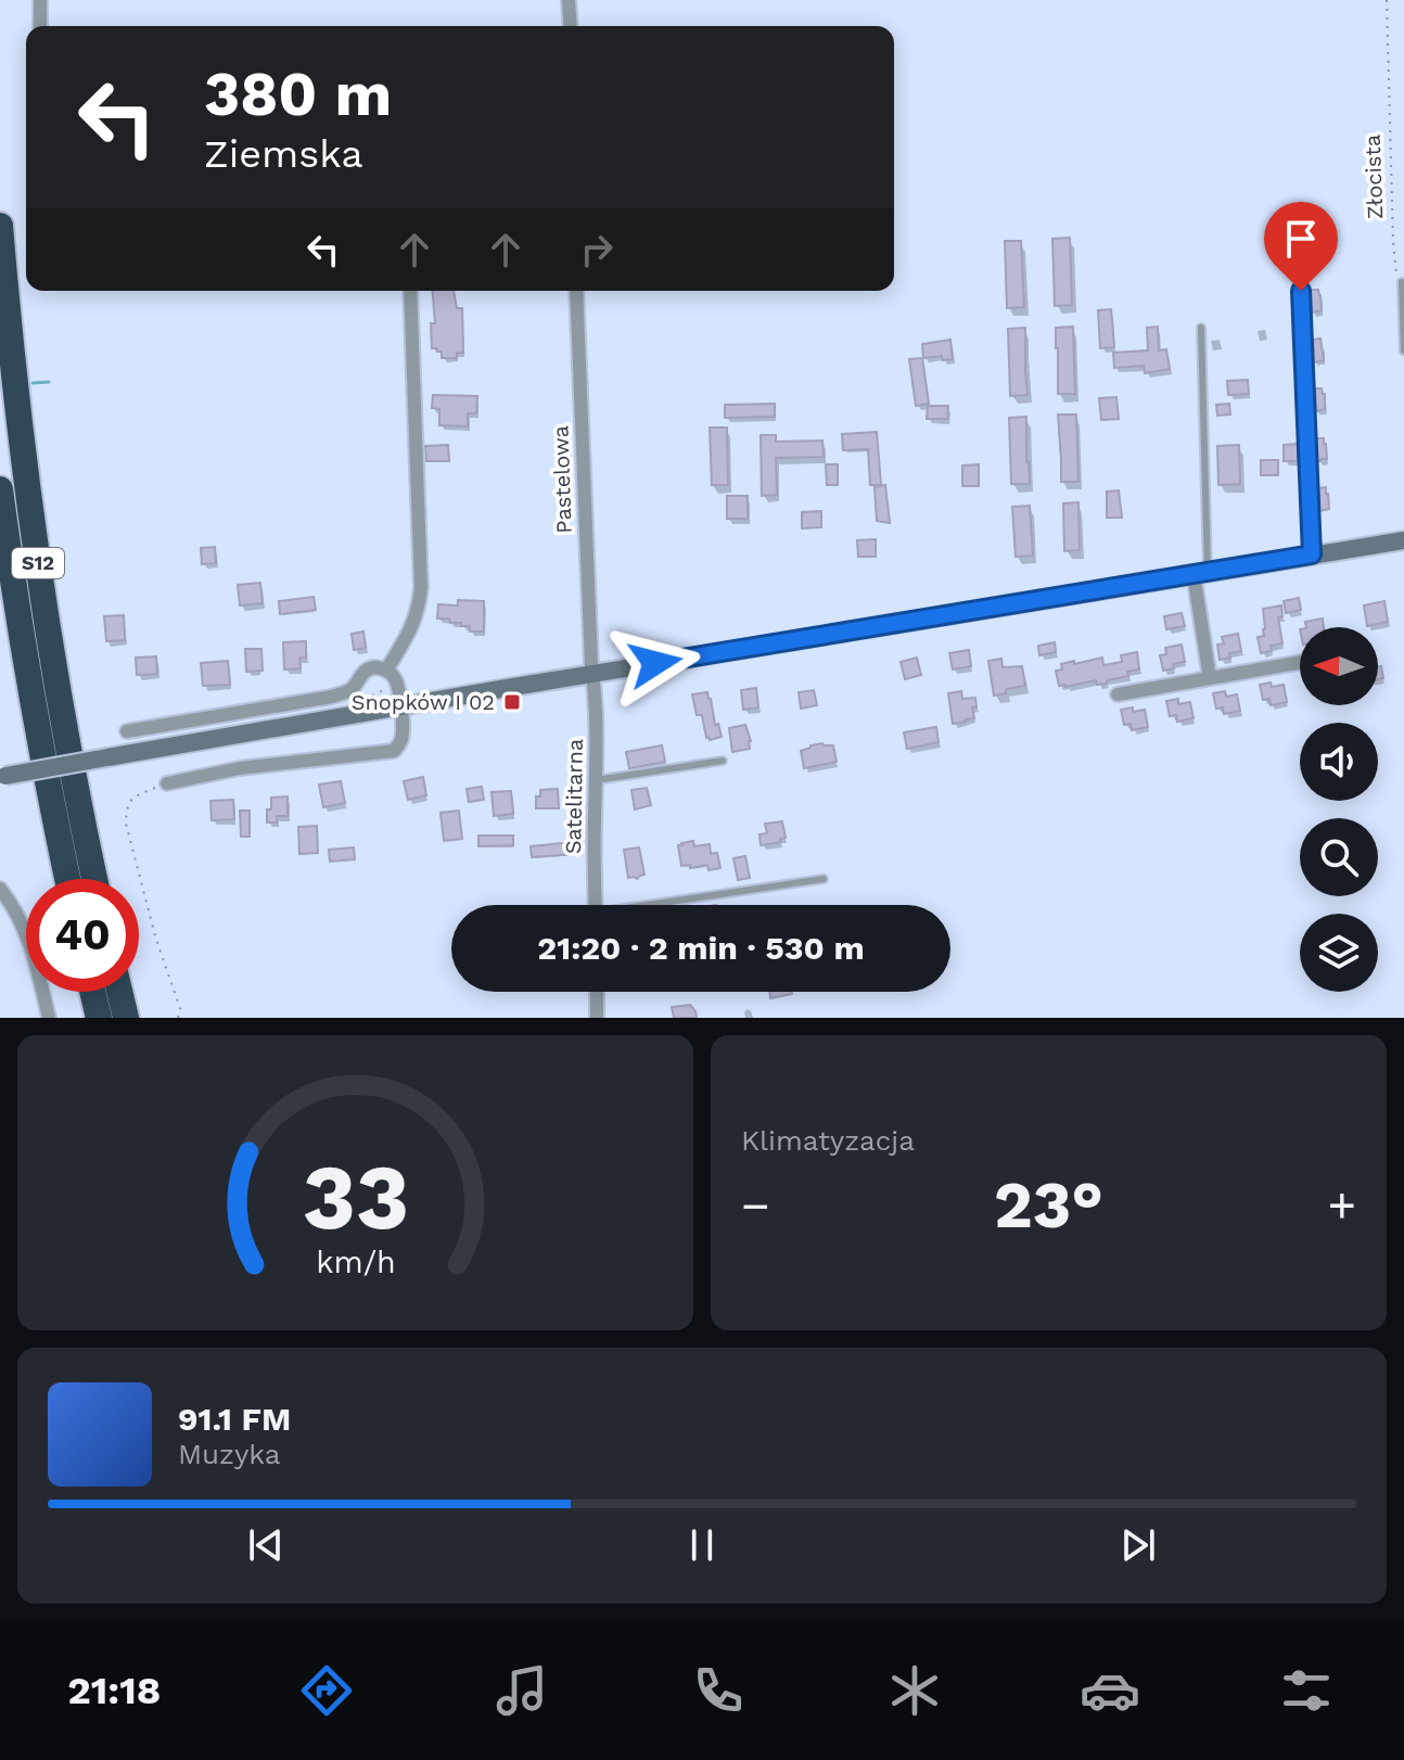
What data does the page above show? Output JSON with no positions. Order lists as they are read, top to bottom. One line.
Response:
{"streets":{"highway":["S12"],"street":["Pastelowa","Satelitarna"],"path":["Złocista"]},"crossings":[["Pastelowa","Satelitarna"]],"places":{"transit":["Snopków I 02"]},"north":"left","page":{"turn":["380 m","Ziemska"],"limit":"40","trip":"21:20 · 2 min · 530 m","tile":"Klimatyzacja","heat":["−","23°","+"],"song":["91.1 FM","Muzyka"],"tabs":"21:18","gauge":["33","km/h"]}}
